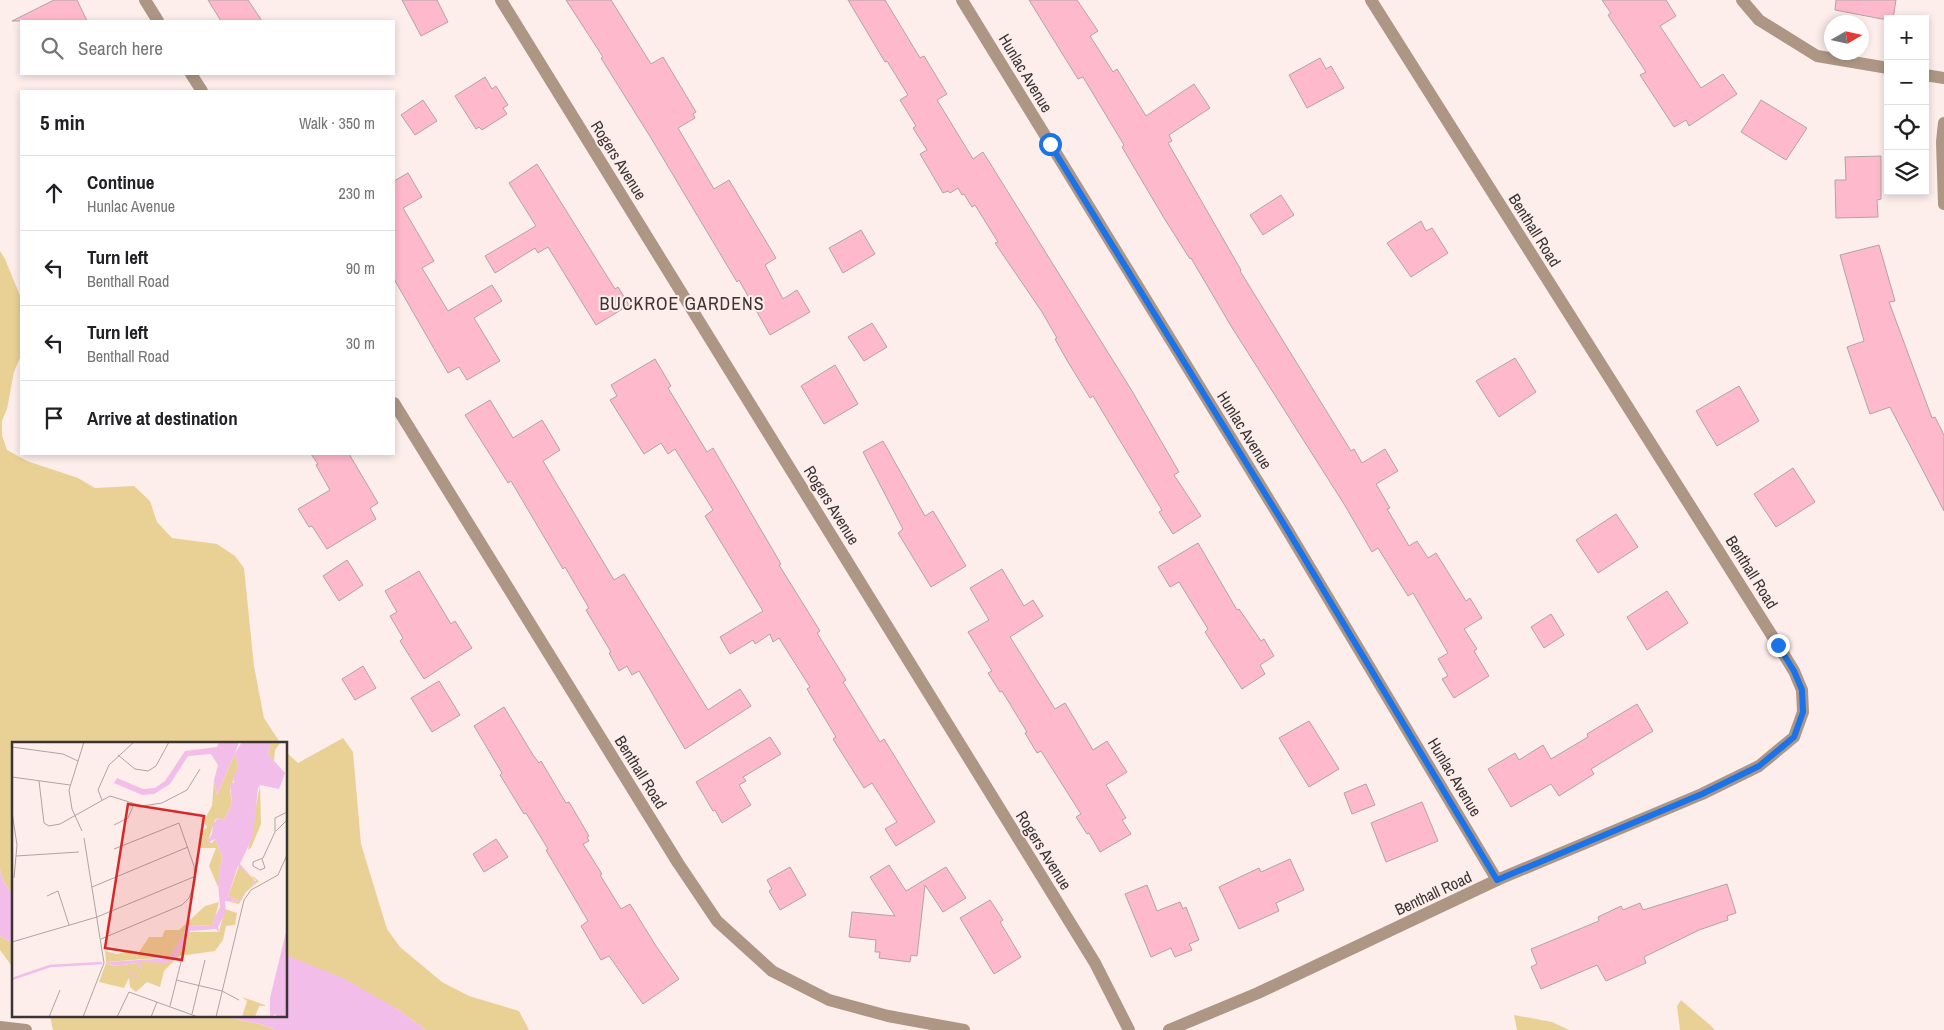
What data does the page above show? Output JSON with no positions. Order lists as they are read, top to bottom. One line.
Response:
{"streets":{"street":["Hunlac Avenue","Rogers Avenue","Benthall Road"]},"crossings":[["Hunlac Avenue","Benthall Road"]],"districts":["BUCKROE GARDENS"],"north":"right","page":{"map_buttons":["+","−"],"search":"Search here","heading":["5 min","Walk · 350 m"],"list":[["Continue","Hunlac Avenue","230 m"],["Turn left","Benthall Road","90 m"],["Turn left","Benthall Road","30 m"],"Arrive at destination"]}}
